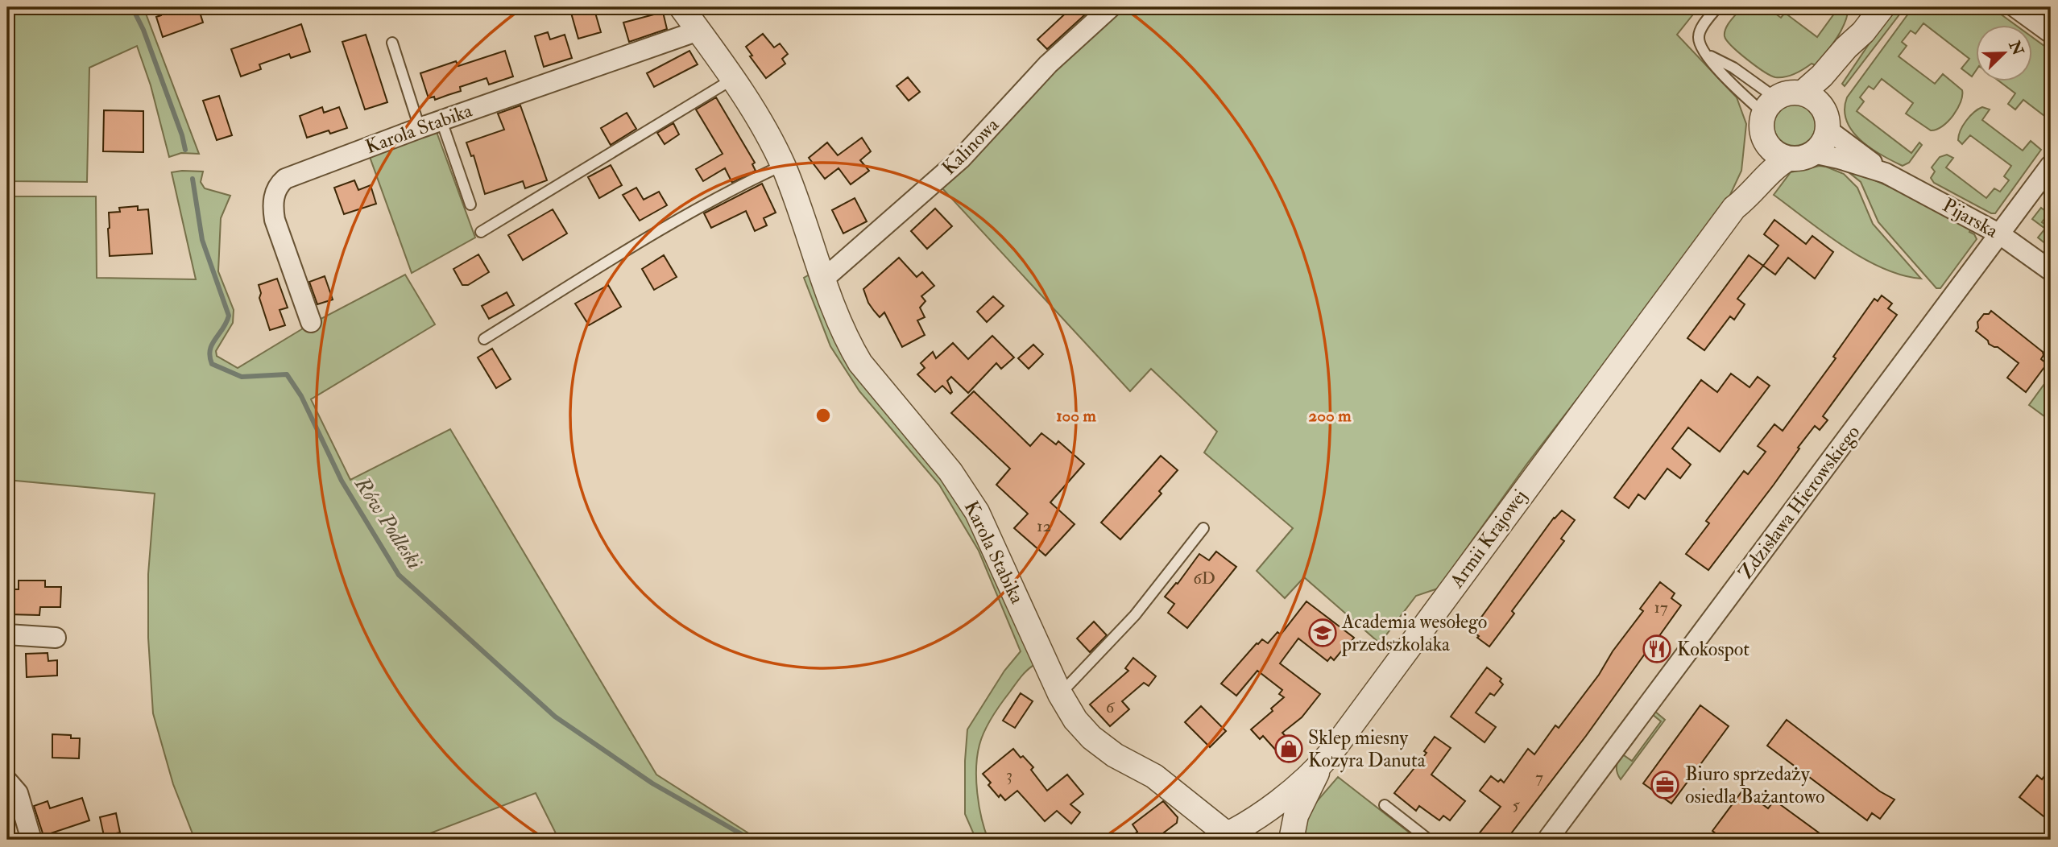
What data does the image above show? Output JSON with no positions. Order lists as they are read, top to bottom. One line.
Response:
{"streets":{"street":["Karola Stabika","Kalinowa","Pijarska","Zdzisława Hierowskiego","Armii Krajowej"]},"crossings":[["Karola Stabika","Kalinowa"],["Karola Stabika","Armii Krajowej"],["Pijarska","Zdzisława Hierowskiego"],["Pijarska","Armii Krajowej"]],"water":["Rów Podleski"],"places":{"school or university":["Academia wesołego przedszkolaka"],"restaurant":["Kokospot"],"shop":["Sklep miesny Kozyra Danuta"],"office":["Biuro sprzedaży osiedla Bażantowo"]},"house_numbers":["12","6D","17","6","3","7","5"],"north":"top right","rings":["100 m","200 m"]}
